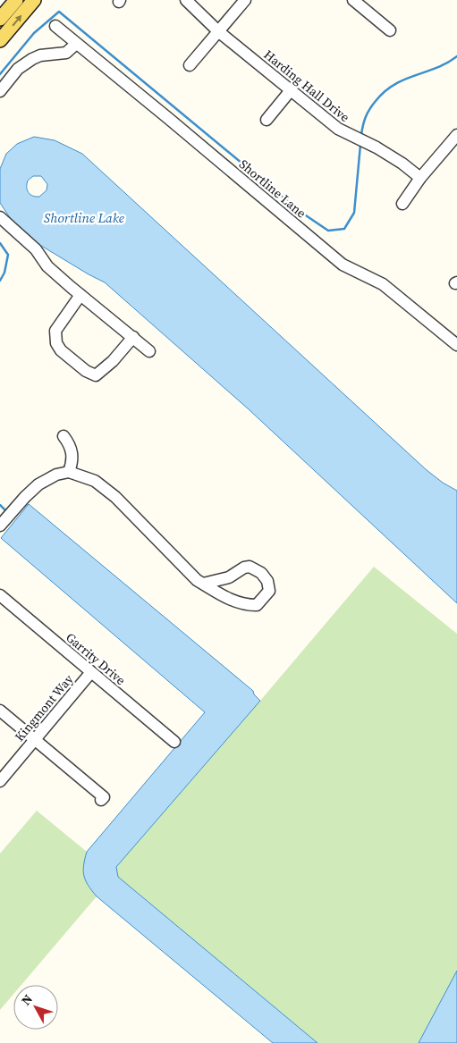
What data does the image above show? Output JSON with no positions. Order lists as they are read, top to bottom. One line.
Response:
{"streets":{"street":["Harding Hall Drive","Shortline Lane","Garrity Drive","Kingmont Way"]},"crossings":[["Garrity Drive","Kingmont Way"]],"water":["Shortline Lake"],"north":"top left"}
